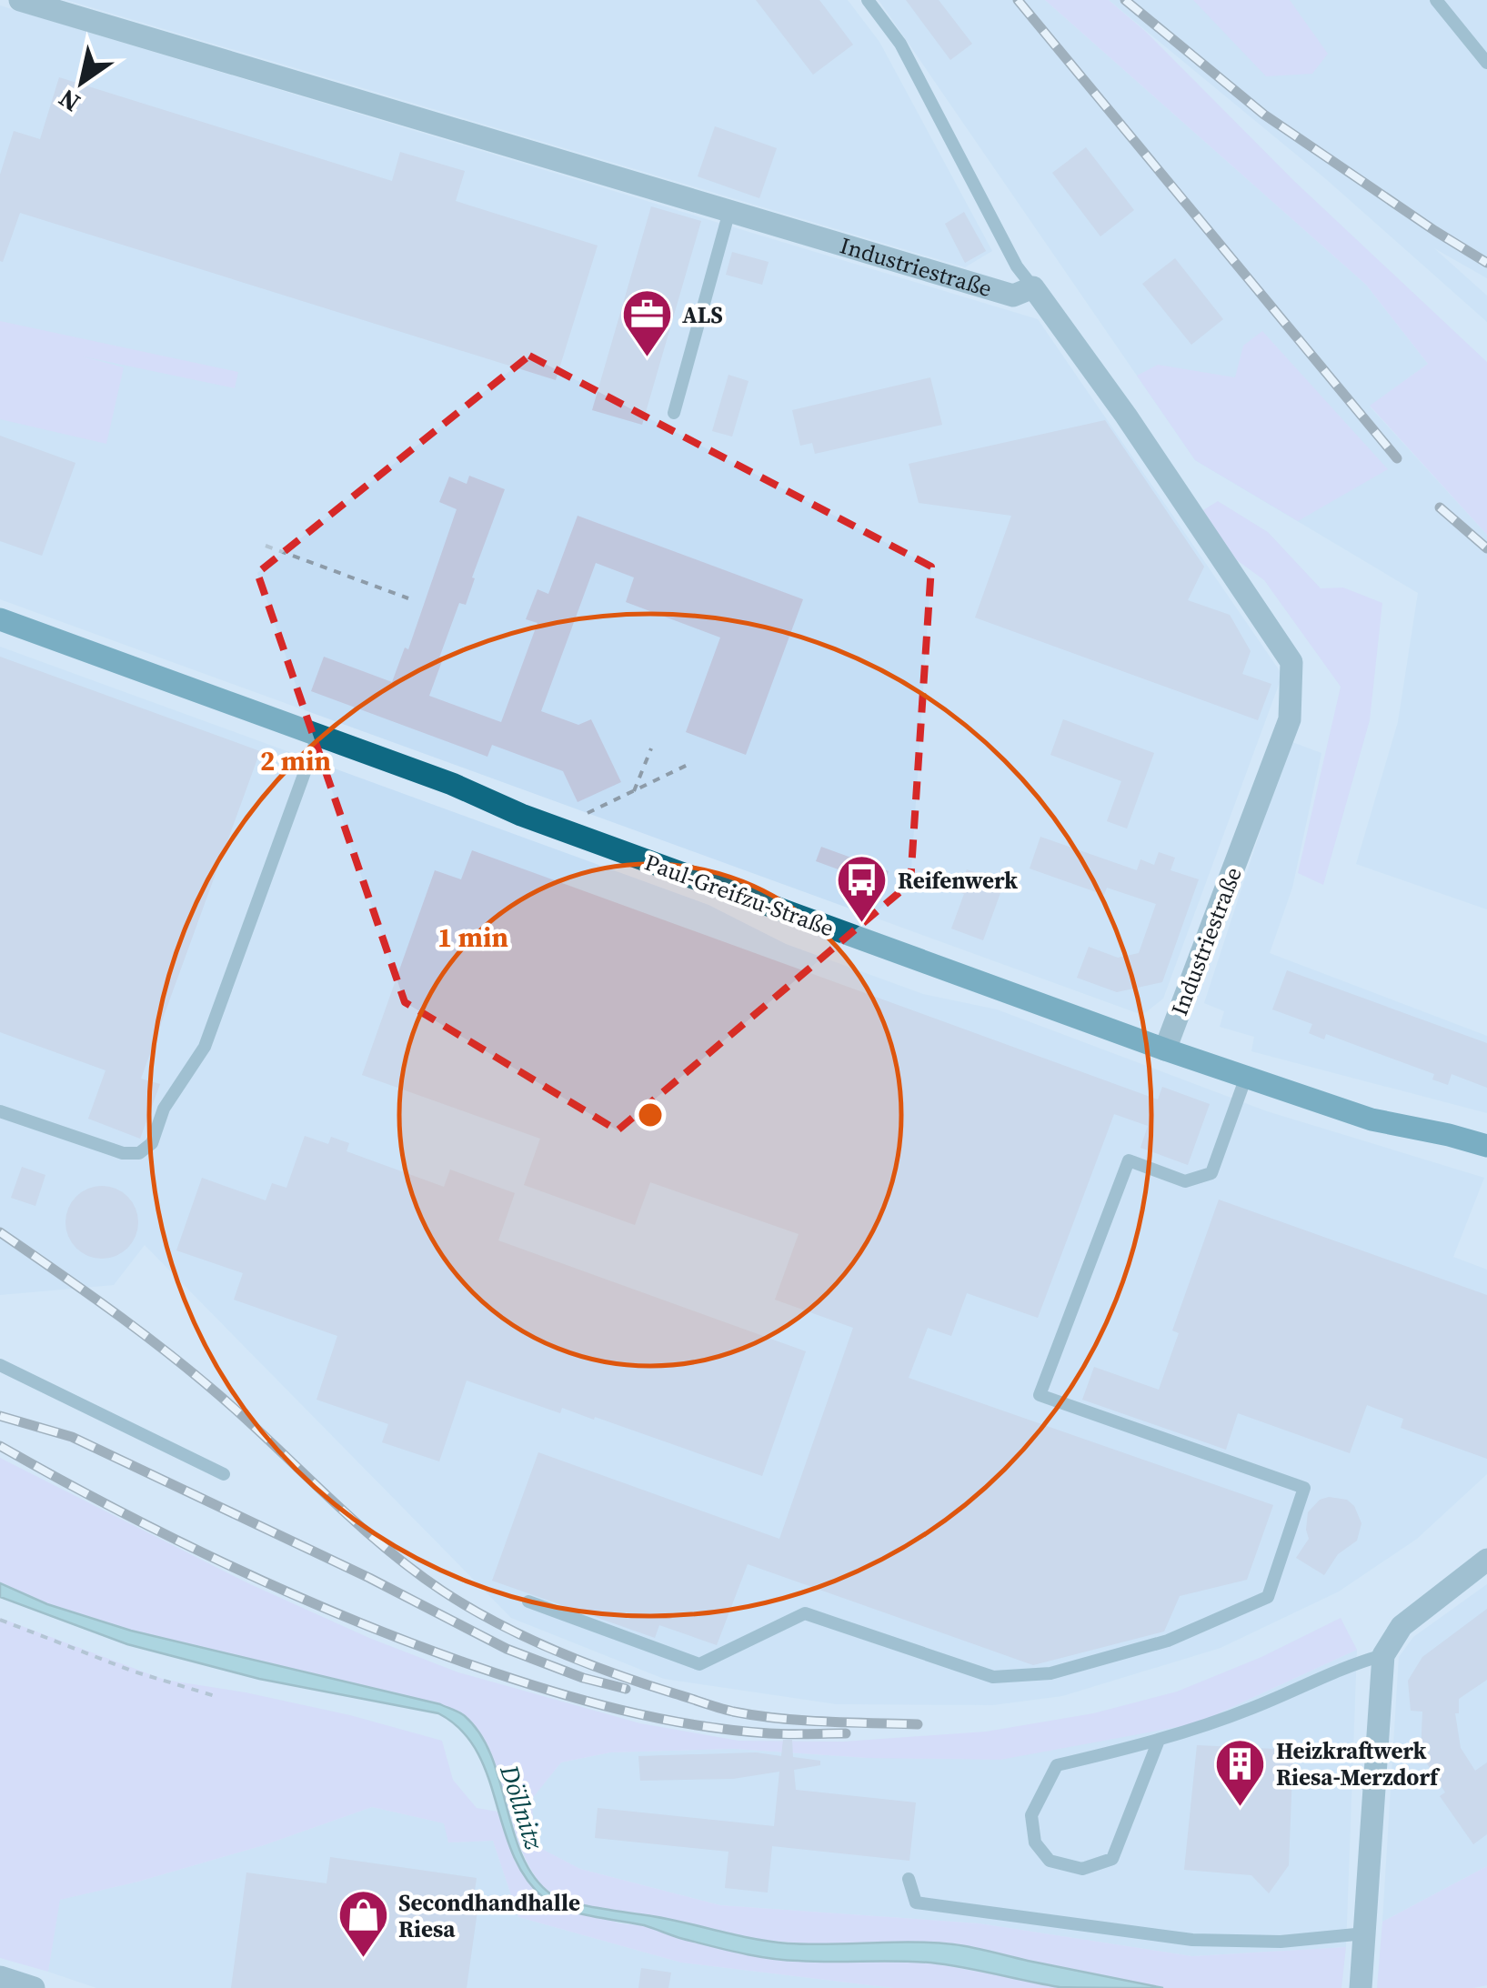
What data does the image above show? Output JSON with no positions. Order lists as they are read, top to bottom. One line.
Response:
{"streets":{"main road":["Paul-Greifzu-Straße"],"street":["Industriestraße"]},"crossings":[["Industriestraße","Paul-Greifzu-Straße"]],"water":["Döllnitz"],"places":{"office":["ALS"],"bus stop":["Reifenwerk"],"building":["Heizkraftwerk Riesa-Merzdorf"],"shop":["Secondhandhalle Riesa"]},"north":"bottom left","rings":["2 min","1 min"]}
